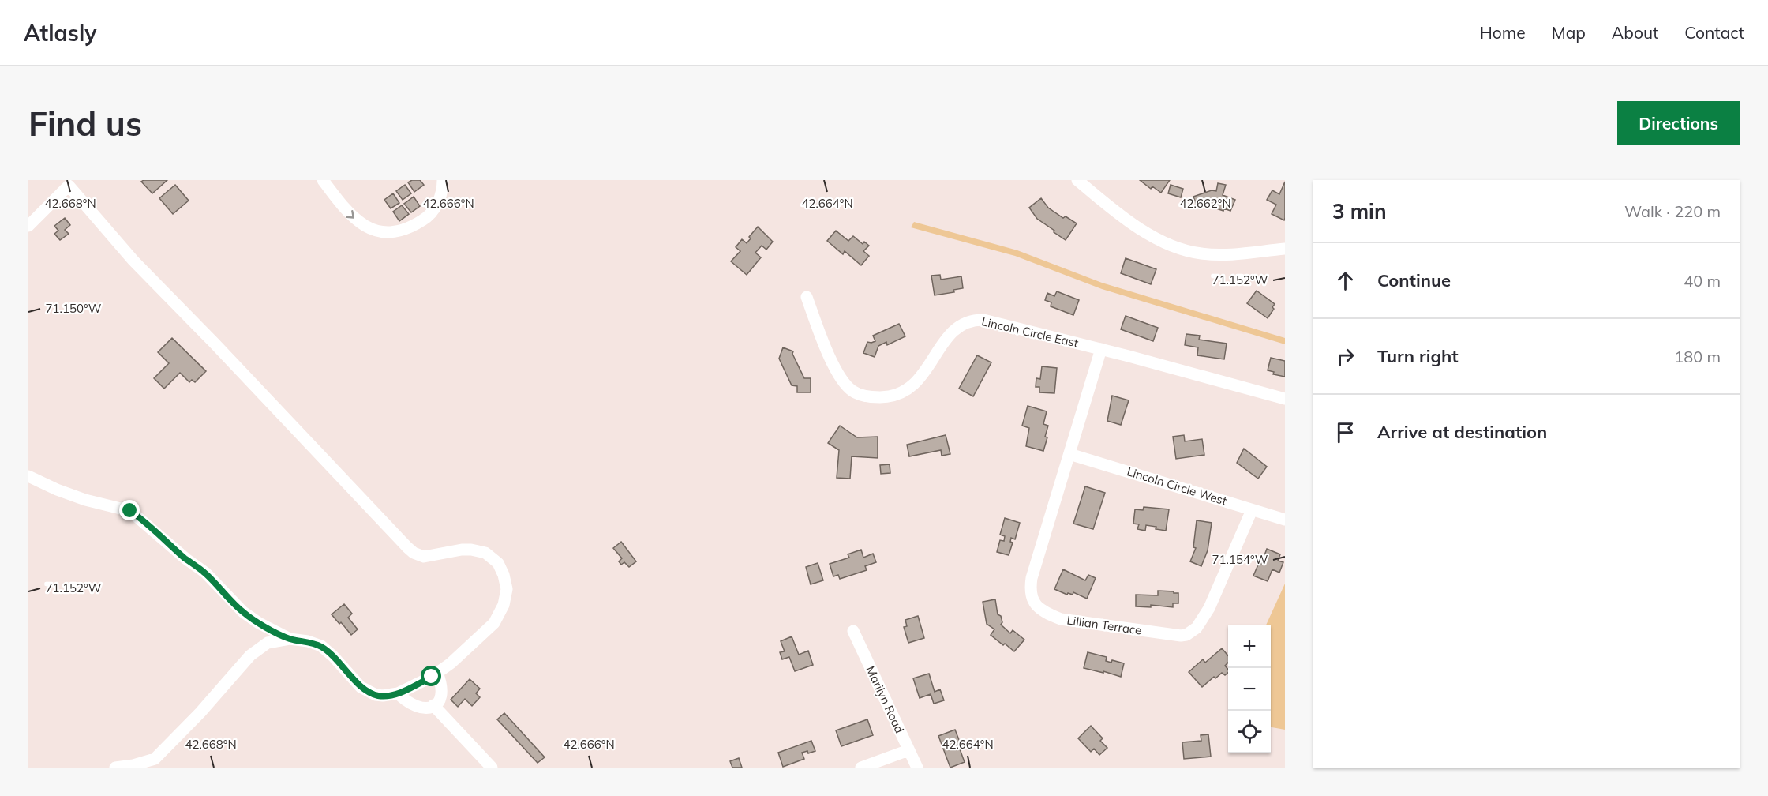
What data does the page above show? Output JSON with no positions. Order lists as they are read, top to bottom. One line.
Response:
{"streets":{"street":["Lincoln Circle East","Lincoln Circle West","Lillian Terrace","Marilyn Road"]},"crossings":[["Lincoln Circle East","Lillian Terrace"],["Lincoln Circle West","Lillian Terrace"]],"page":{"header":"Atlasly","nav":["Home","Map","About","Contact"],"buttons":"Directions","title":"Find us","heading":["3 min","Walk · 220 m"],"list":[["Continue","40 m"],["Turn right","180 m"],"Arrive at destination"],"map_buttons":["+","−"]},"coordinates":["42.668°N","42.666°N","42.664°N","42.662°N","71.152°W","71.150°W","71.154°W"]}
